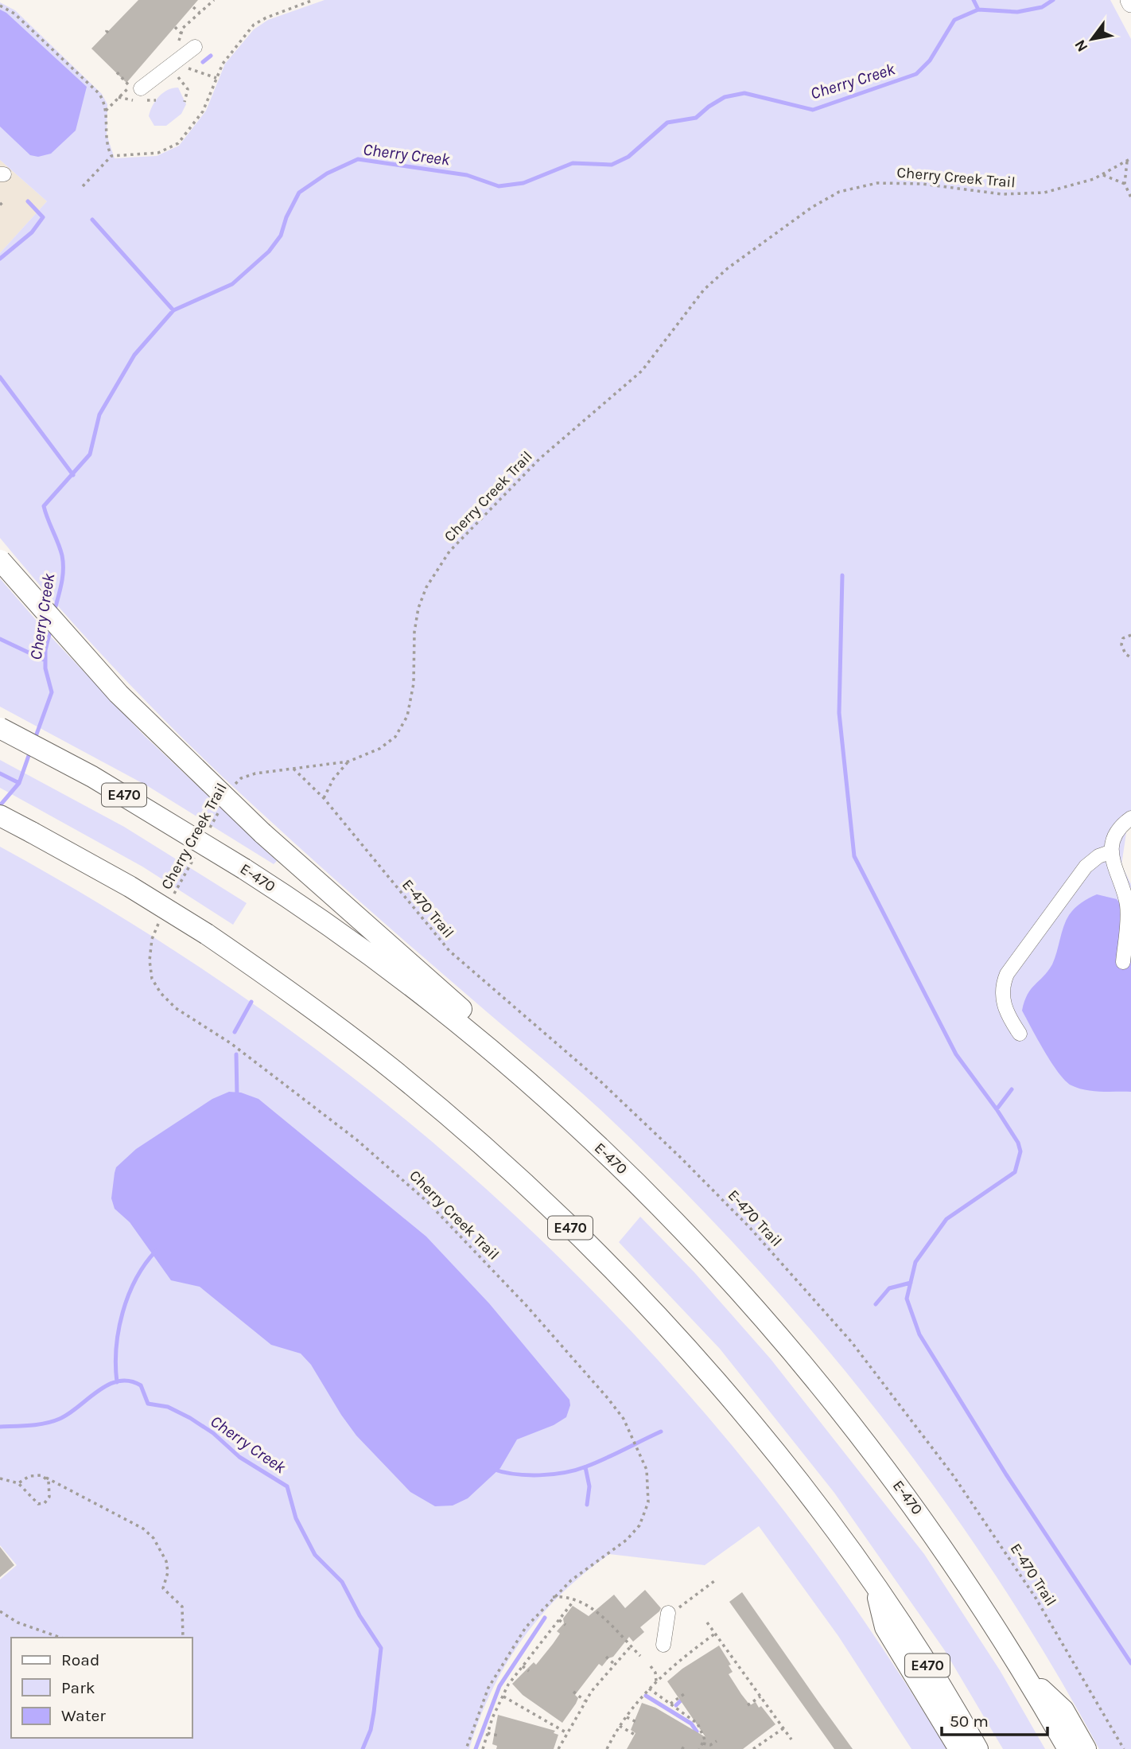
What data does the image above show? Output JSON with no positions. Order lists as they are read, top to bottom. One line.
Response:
{"streets":{"highway":["E470","E-470"],"path":["Cherry Creek Trail","E-470 Trail"]},"crossings":[["Cherry Creek Trail","E-470 Trail"]],"water":["Cherry Creek"],"legend":["Road","Park","Water"],"scale_bar":"50 m","north":"bottom left"}
